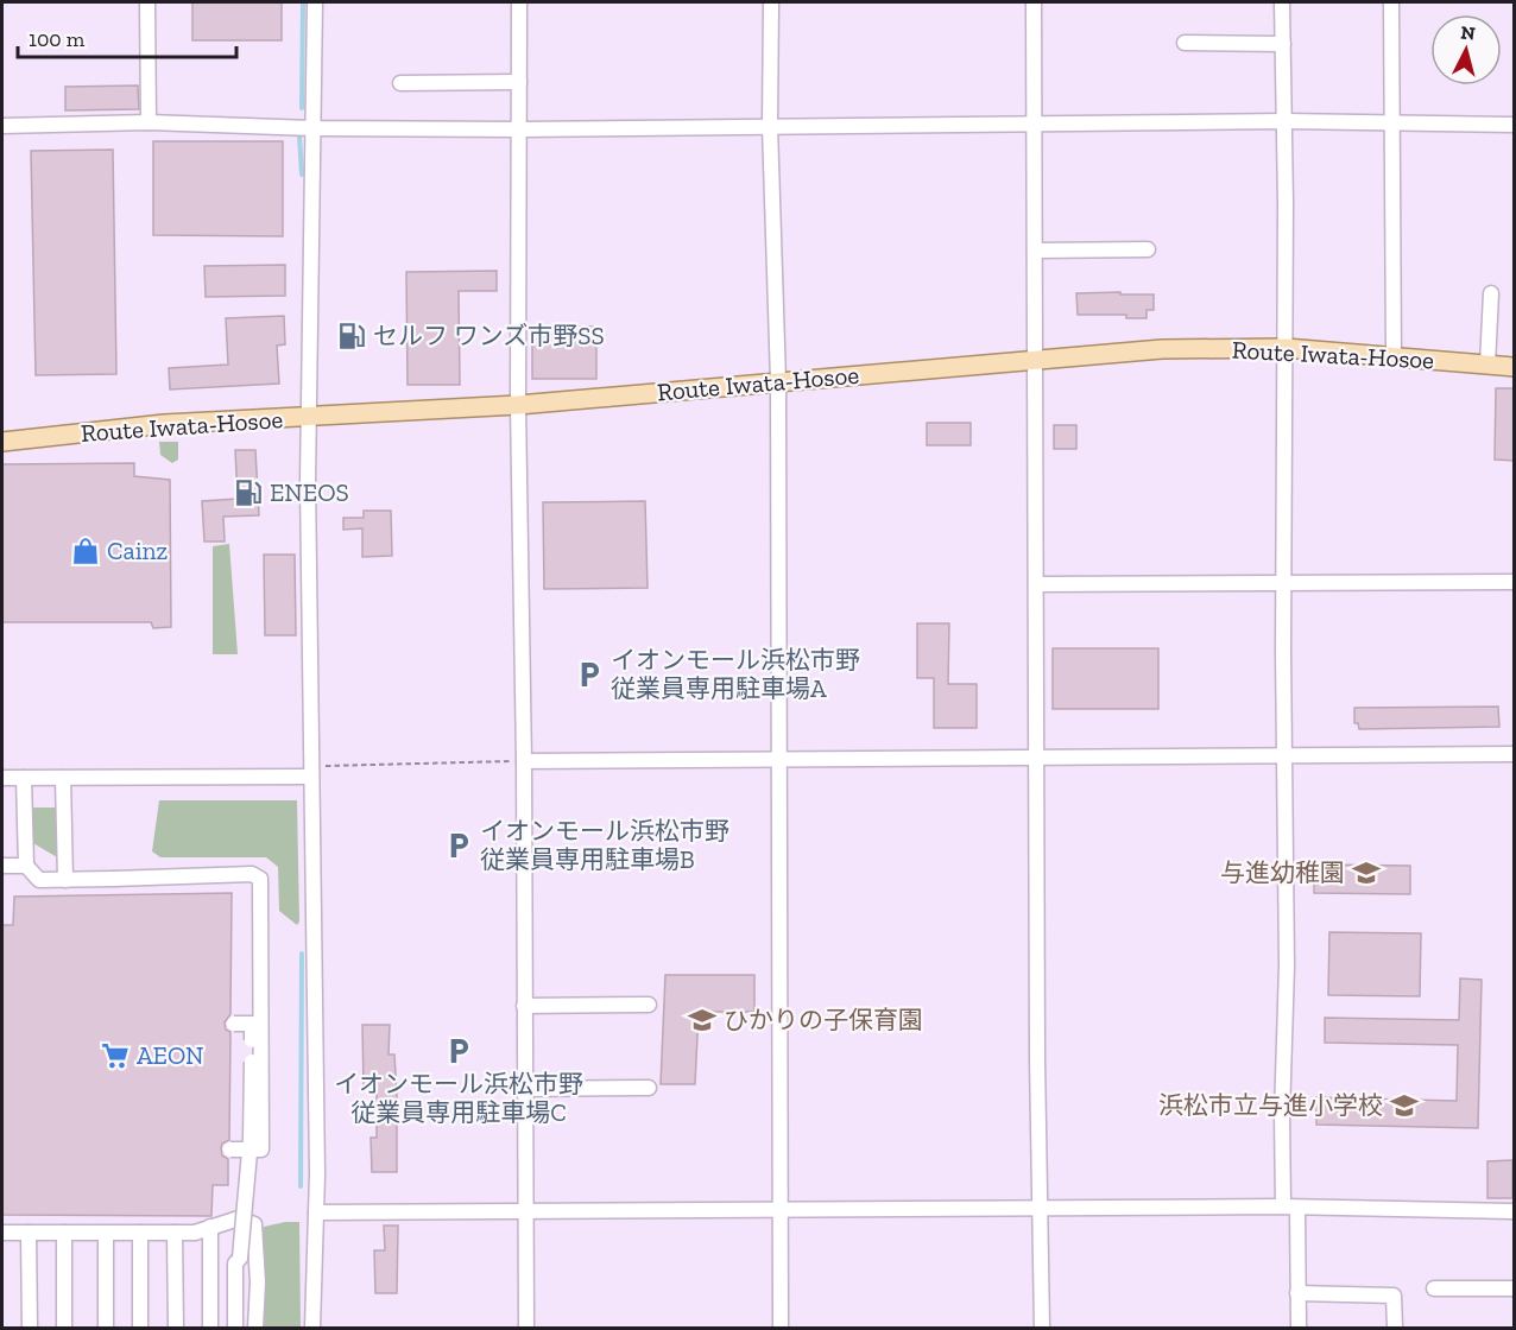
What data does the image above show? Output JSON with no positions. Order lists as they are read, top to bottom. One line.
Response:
{"streets":{"main road":["Route Iwata-Hosoe"]},"places":{"fuel station":["セルフ ワンズ市野SS","ENEOS"],"shop":["Cainz"],"parking":["イオンモール浜松市野 従業員専用駐車場A","イオンモール浜松市野 従業員専用駐車場B","イオンモール浜松市野 従業員専用駐車場C"],"school or university":["与進幼稚園","ひかりの子保育園","浜松市立与進小学校"],"supermarket":["AEON"]},"scale_bar":"100 m","north":"top"}
